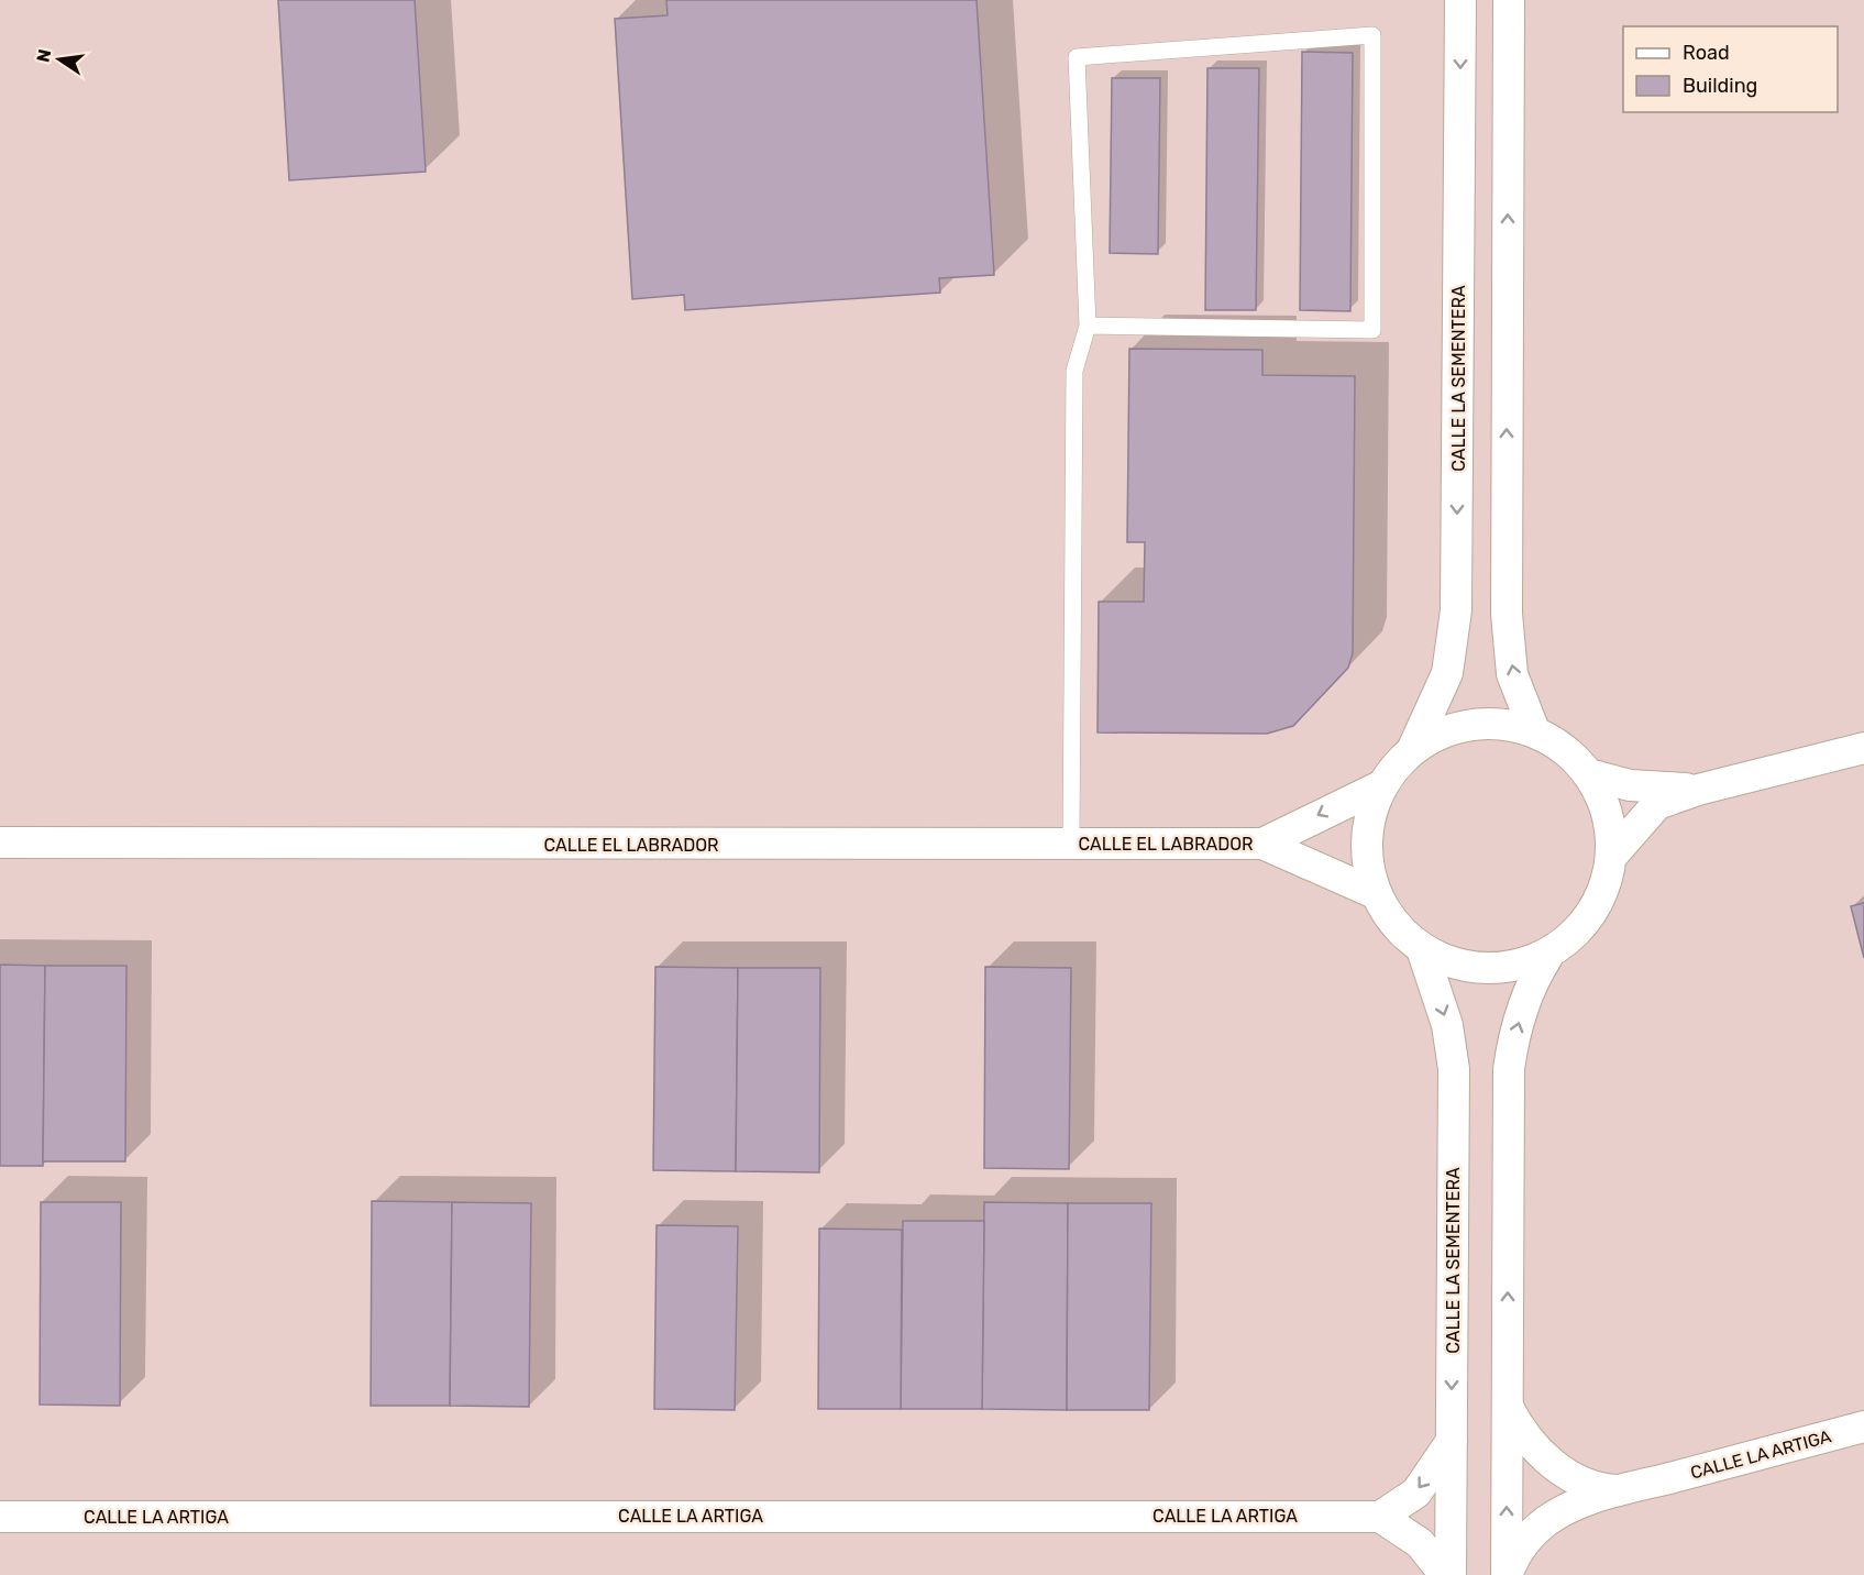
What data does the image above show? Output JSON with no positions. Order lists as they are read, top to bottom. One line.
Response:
{"streets":{"street":["CALLE LA SEMENTERA","CALLE EL LABRADOR","CALLE LA ARTIGA"]},"legend":["Road","Building"],"north":"left"}
